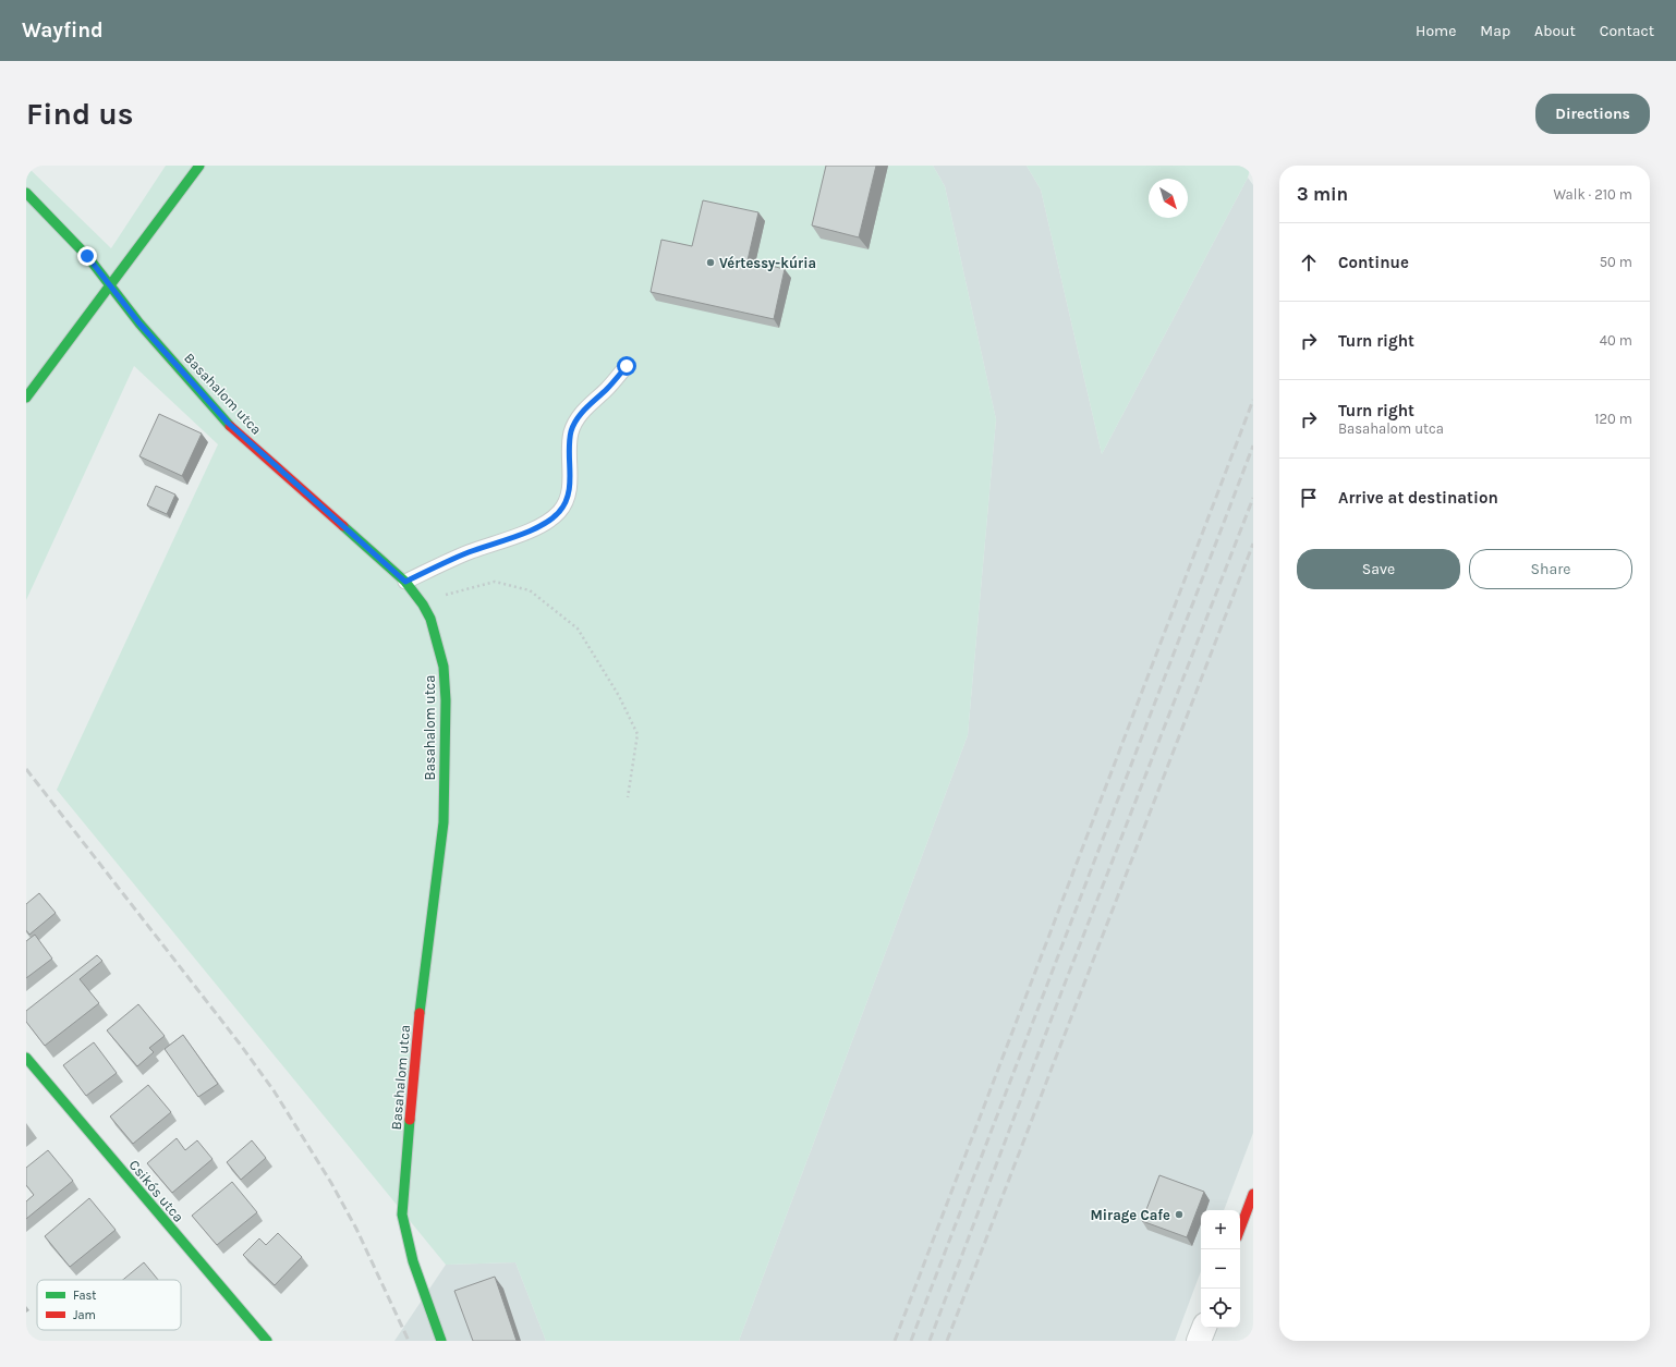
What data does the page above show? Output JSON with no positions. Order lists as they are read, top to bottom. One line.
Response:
{"streets":{"street":["Basahalom utca","Csikós utca"]},"places":["Vértessy-kúria","Mirage Cafe"],"legend":["Fast","Jam"],"north":"bottom right","page":{"header":"Wayfind","nav":["Home","Map","About","Contact"],"buttons":["Directions",["Save","Share"]],"title":"Find us","heading":["3 min","Walk · 210 m"],"list":[["Continue","50 m"],["Turn right","40 m"],["Turn right","Basahalom utca","120 m"],"Arrive at destination"],"map_buttons":["+","−"]}}
